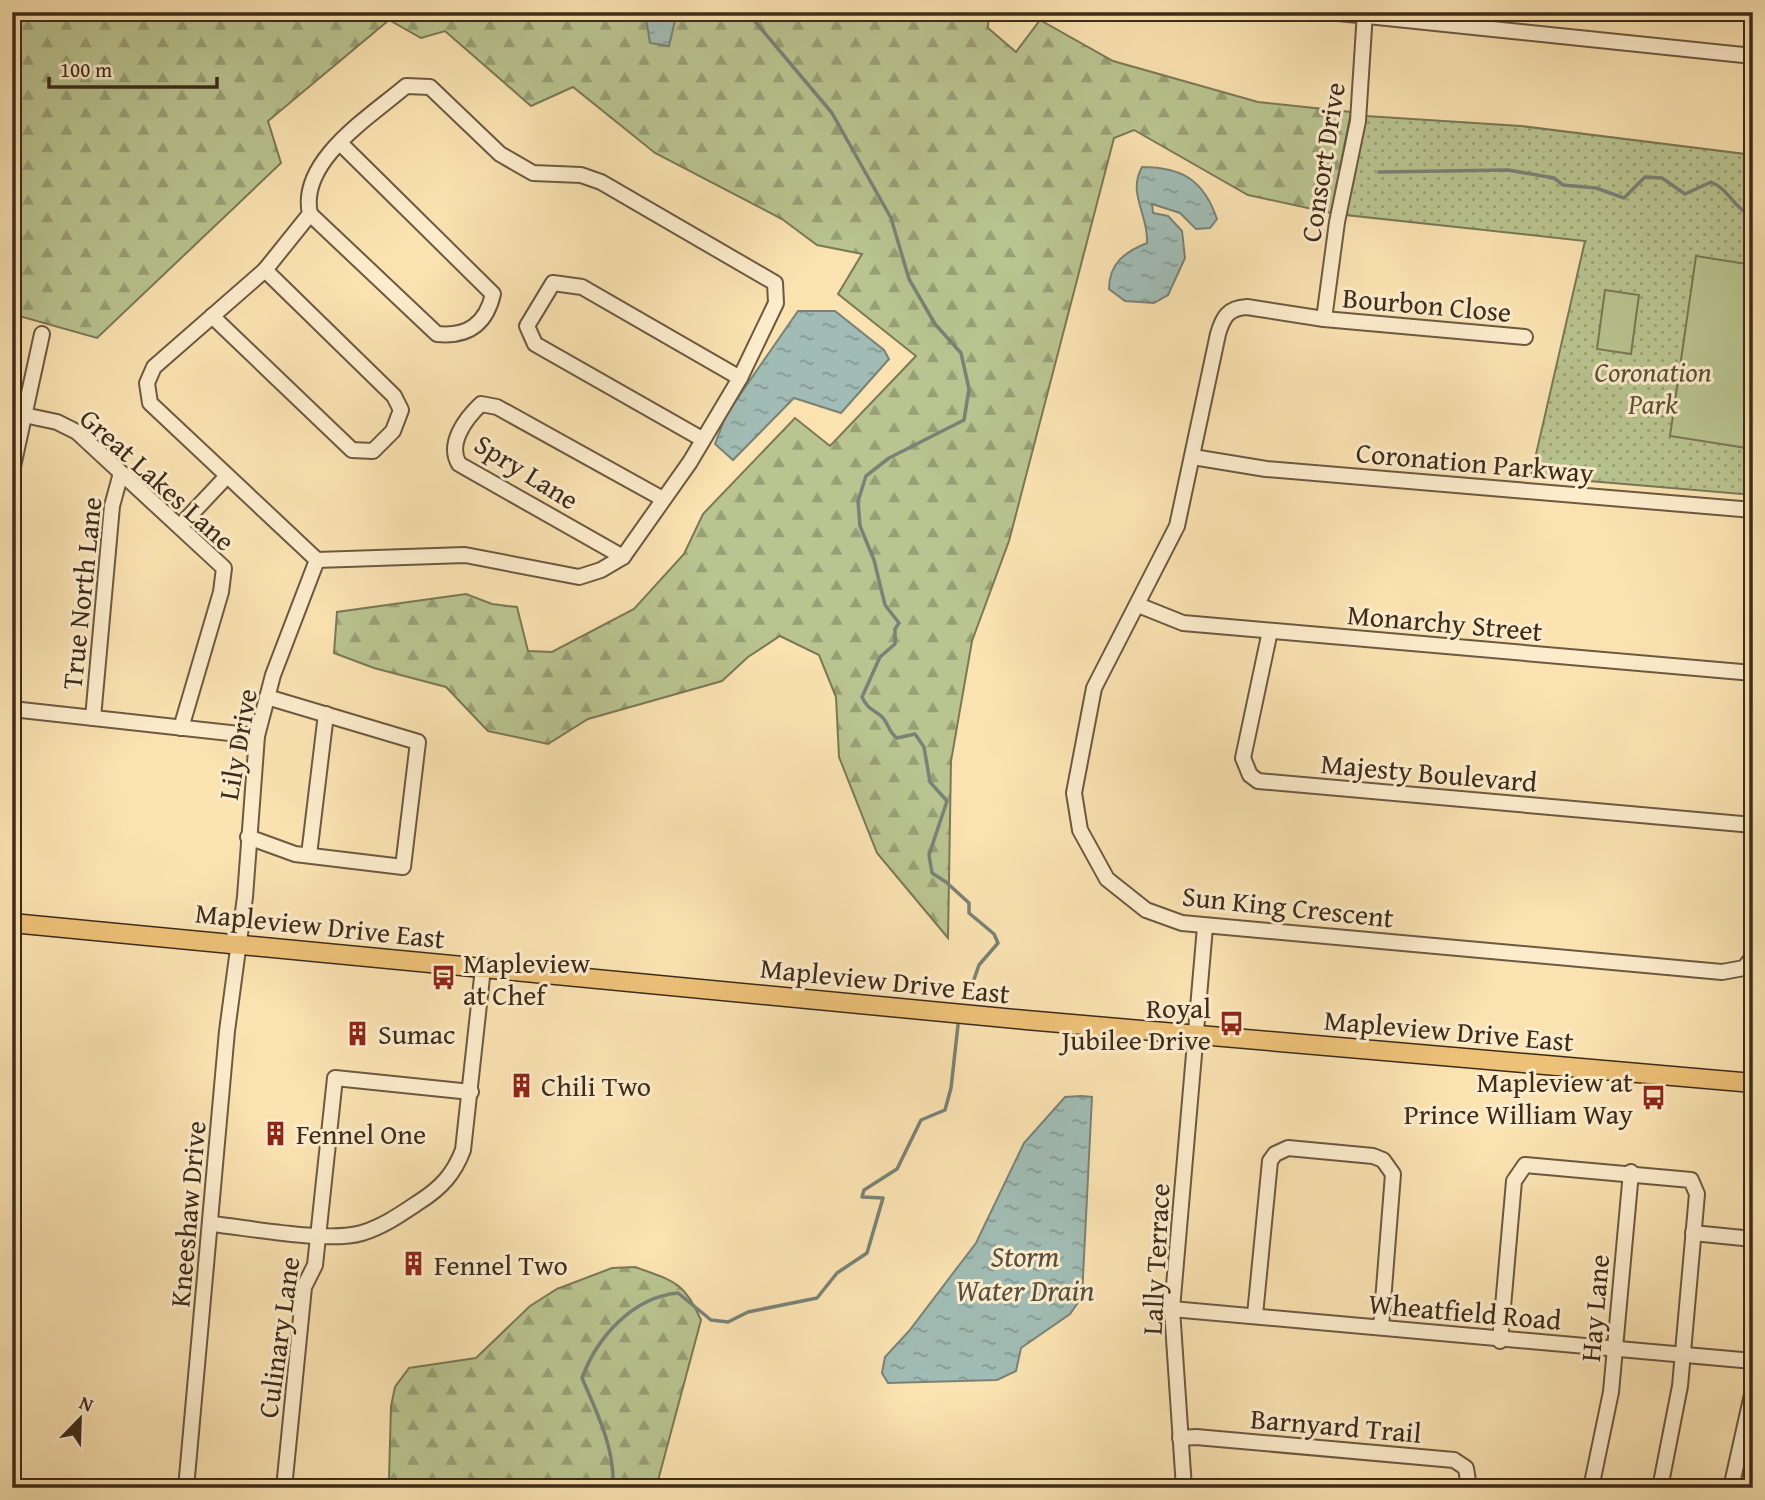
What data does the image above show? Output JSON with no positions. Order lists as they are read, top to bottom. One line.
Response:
{"streets":{"main road":["Mapleview Drive East"],"street":["Consort Drive","Bourbon Close","Coronation Parkway","Spry Lane","Great Lakes Lane","True North Lane","Monarchy Street","Lily Drive","Majesty Boulevard","Sun King Crescent","Kneeshaw Drive","Lally Terrace","Hay Lane","Wheatfield Road","Culinary Lane","Barnyard Trail"]},"crossings":[["Consort Drive","Bourbon Close"],["Consort Drive","Sun King Crescent"],["Bourbon Close","Sun King Crescent"],["Coronation Parkway","Sun King Crescent"],["Great Lakes Lane","True North Lane"],["Monarchy Street","Majesty Boulevard"],["Monarchy Street","Sun King Crescent"],["Lily Drive","Mapleview Drive East"],["Lily Drive","Kneeshaw Drive"],["Mapleview Drive East","Kneeshaw Drive"],["Mapleview Drive East","Lally Terrace"],["Lally Terrace","Wheatfield Road"],["Lally Terrace","Barnyard Trail"],["Hay Lane","Wheatfield Road"]],"water":["Storm Water Drain"],"parks":["Coronation Park"],"places":{"bus stop":["Mapleview at Chef","Royal Jubilee Drive","Mapleview at Prince William Way"],"building":["Sumac","Chili Two","Fennel One","Fennel Two"]},"scale_bar":"100 m","north":"top right"}
